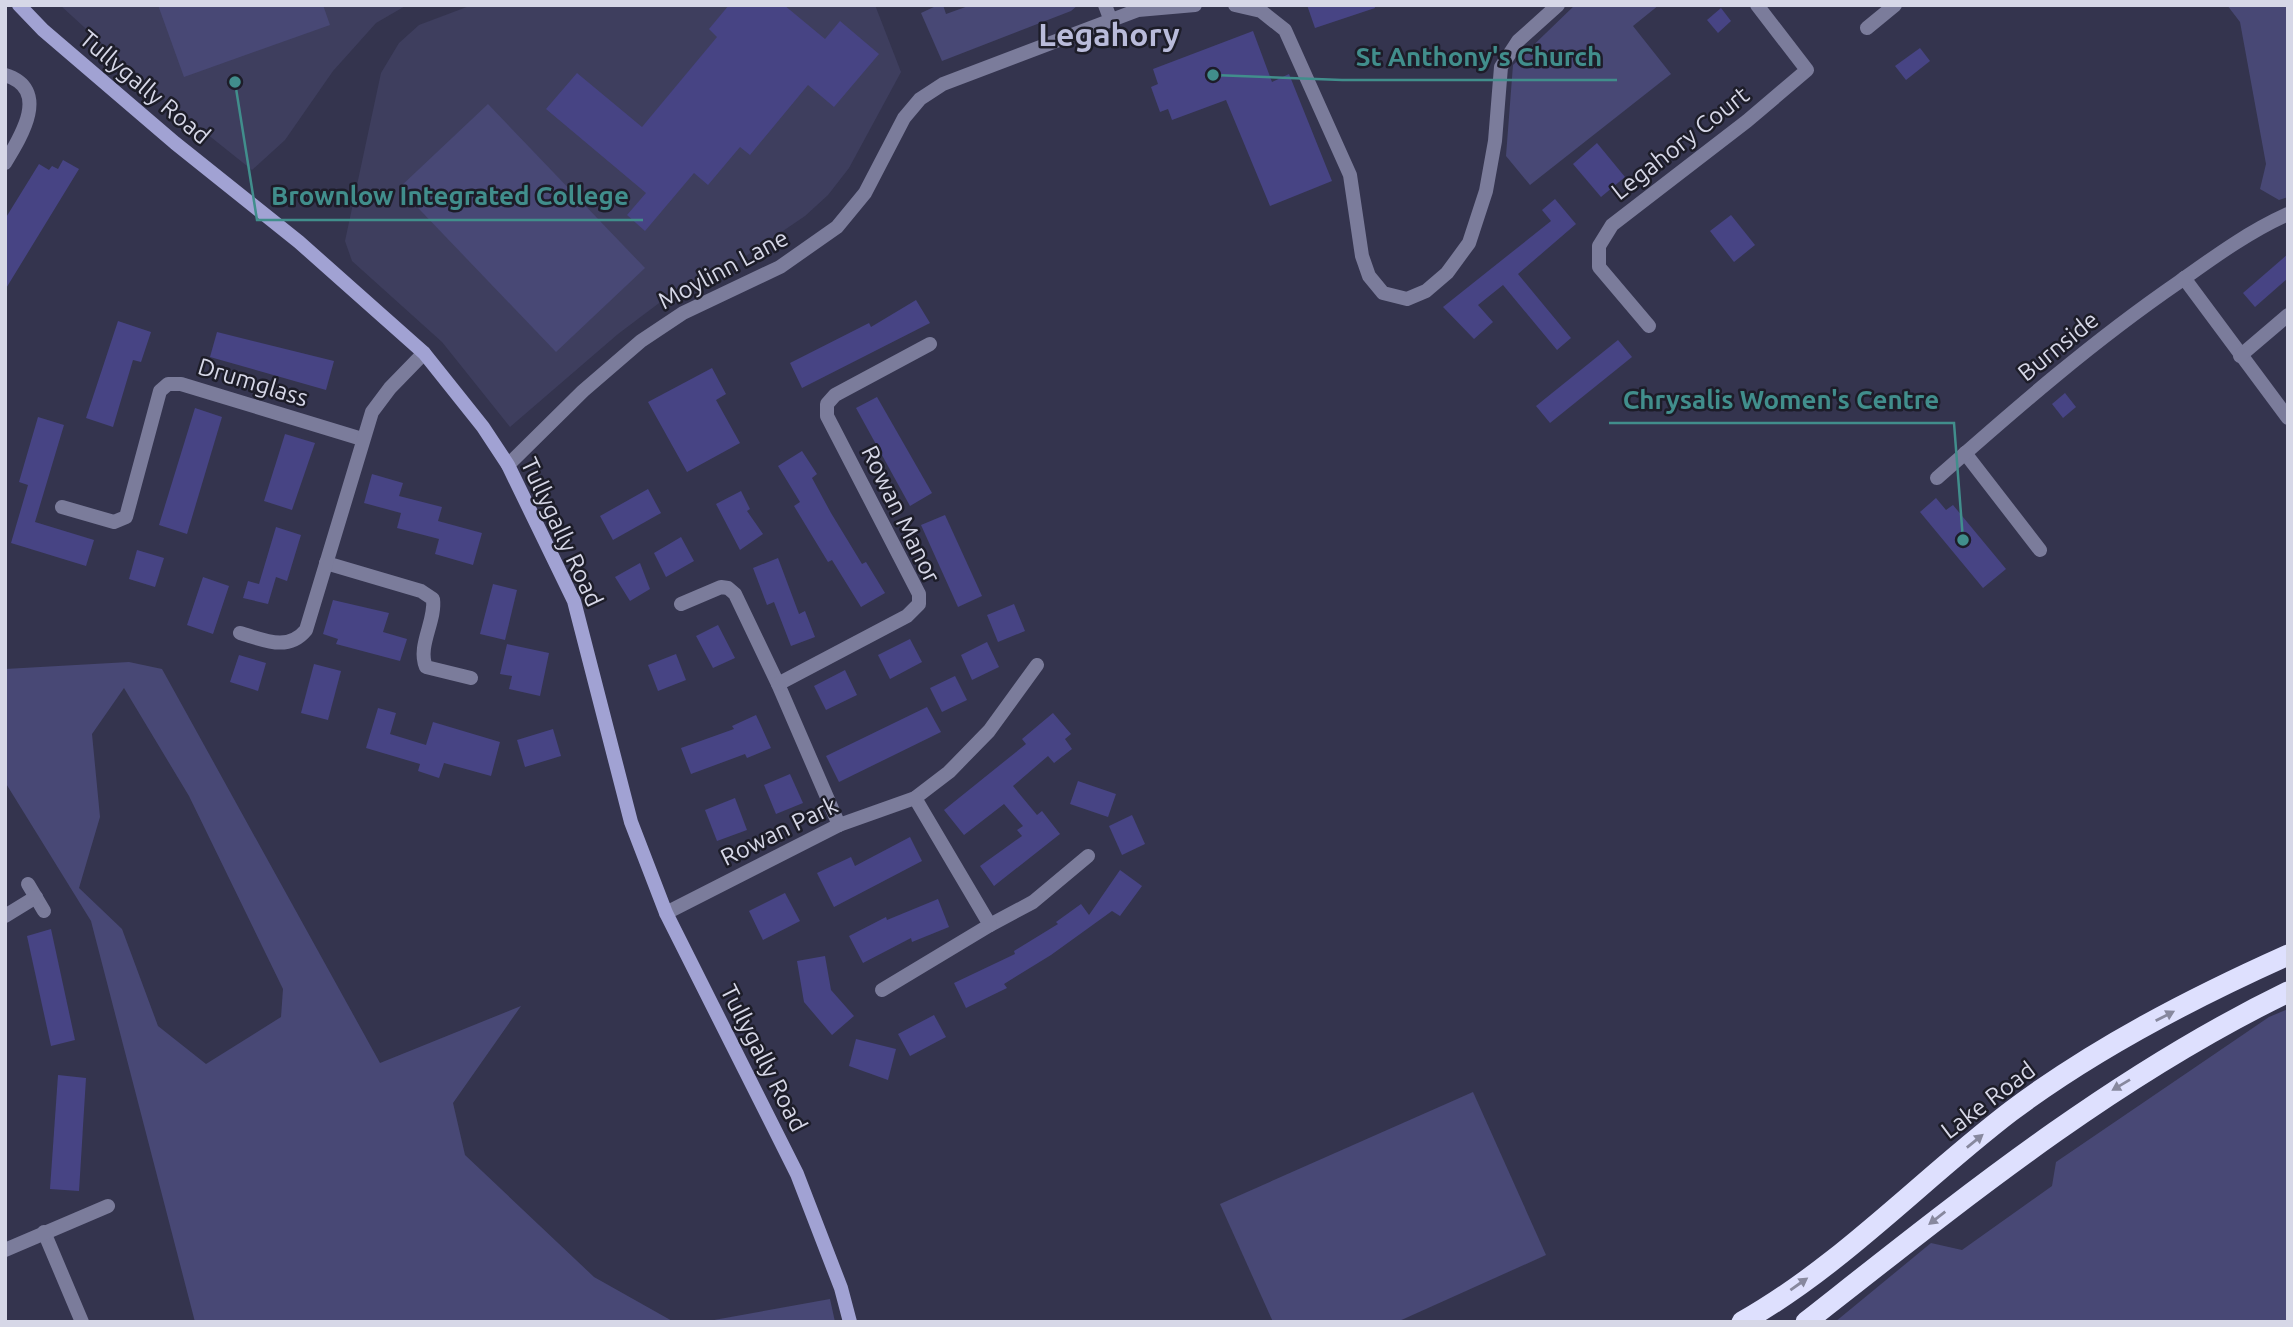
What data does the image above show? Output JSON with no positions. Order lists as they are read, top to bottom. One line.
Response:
{"streets":{"highway":["Lake Road"],"street":["Tullygally Road","Legahory Court","Moylinn Lane","Burnside","Drumglass","Rowan Manor","Rowan Park"]},"crossings":[["Tullygally Road","Moylinn Lane"],["Tullygally Road","Rowan Park"]],"districts":["Legahory"],"places":["St Anthony's Church","Brownlow Integrated College","Chrysalis Women's Centre"]}
